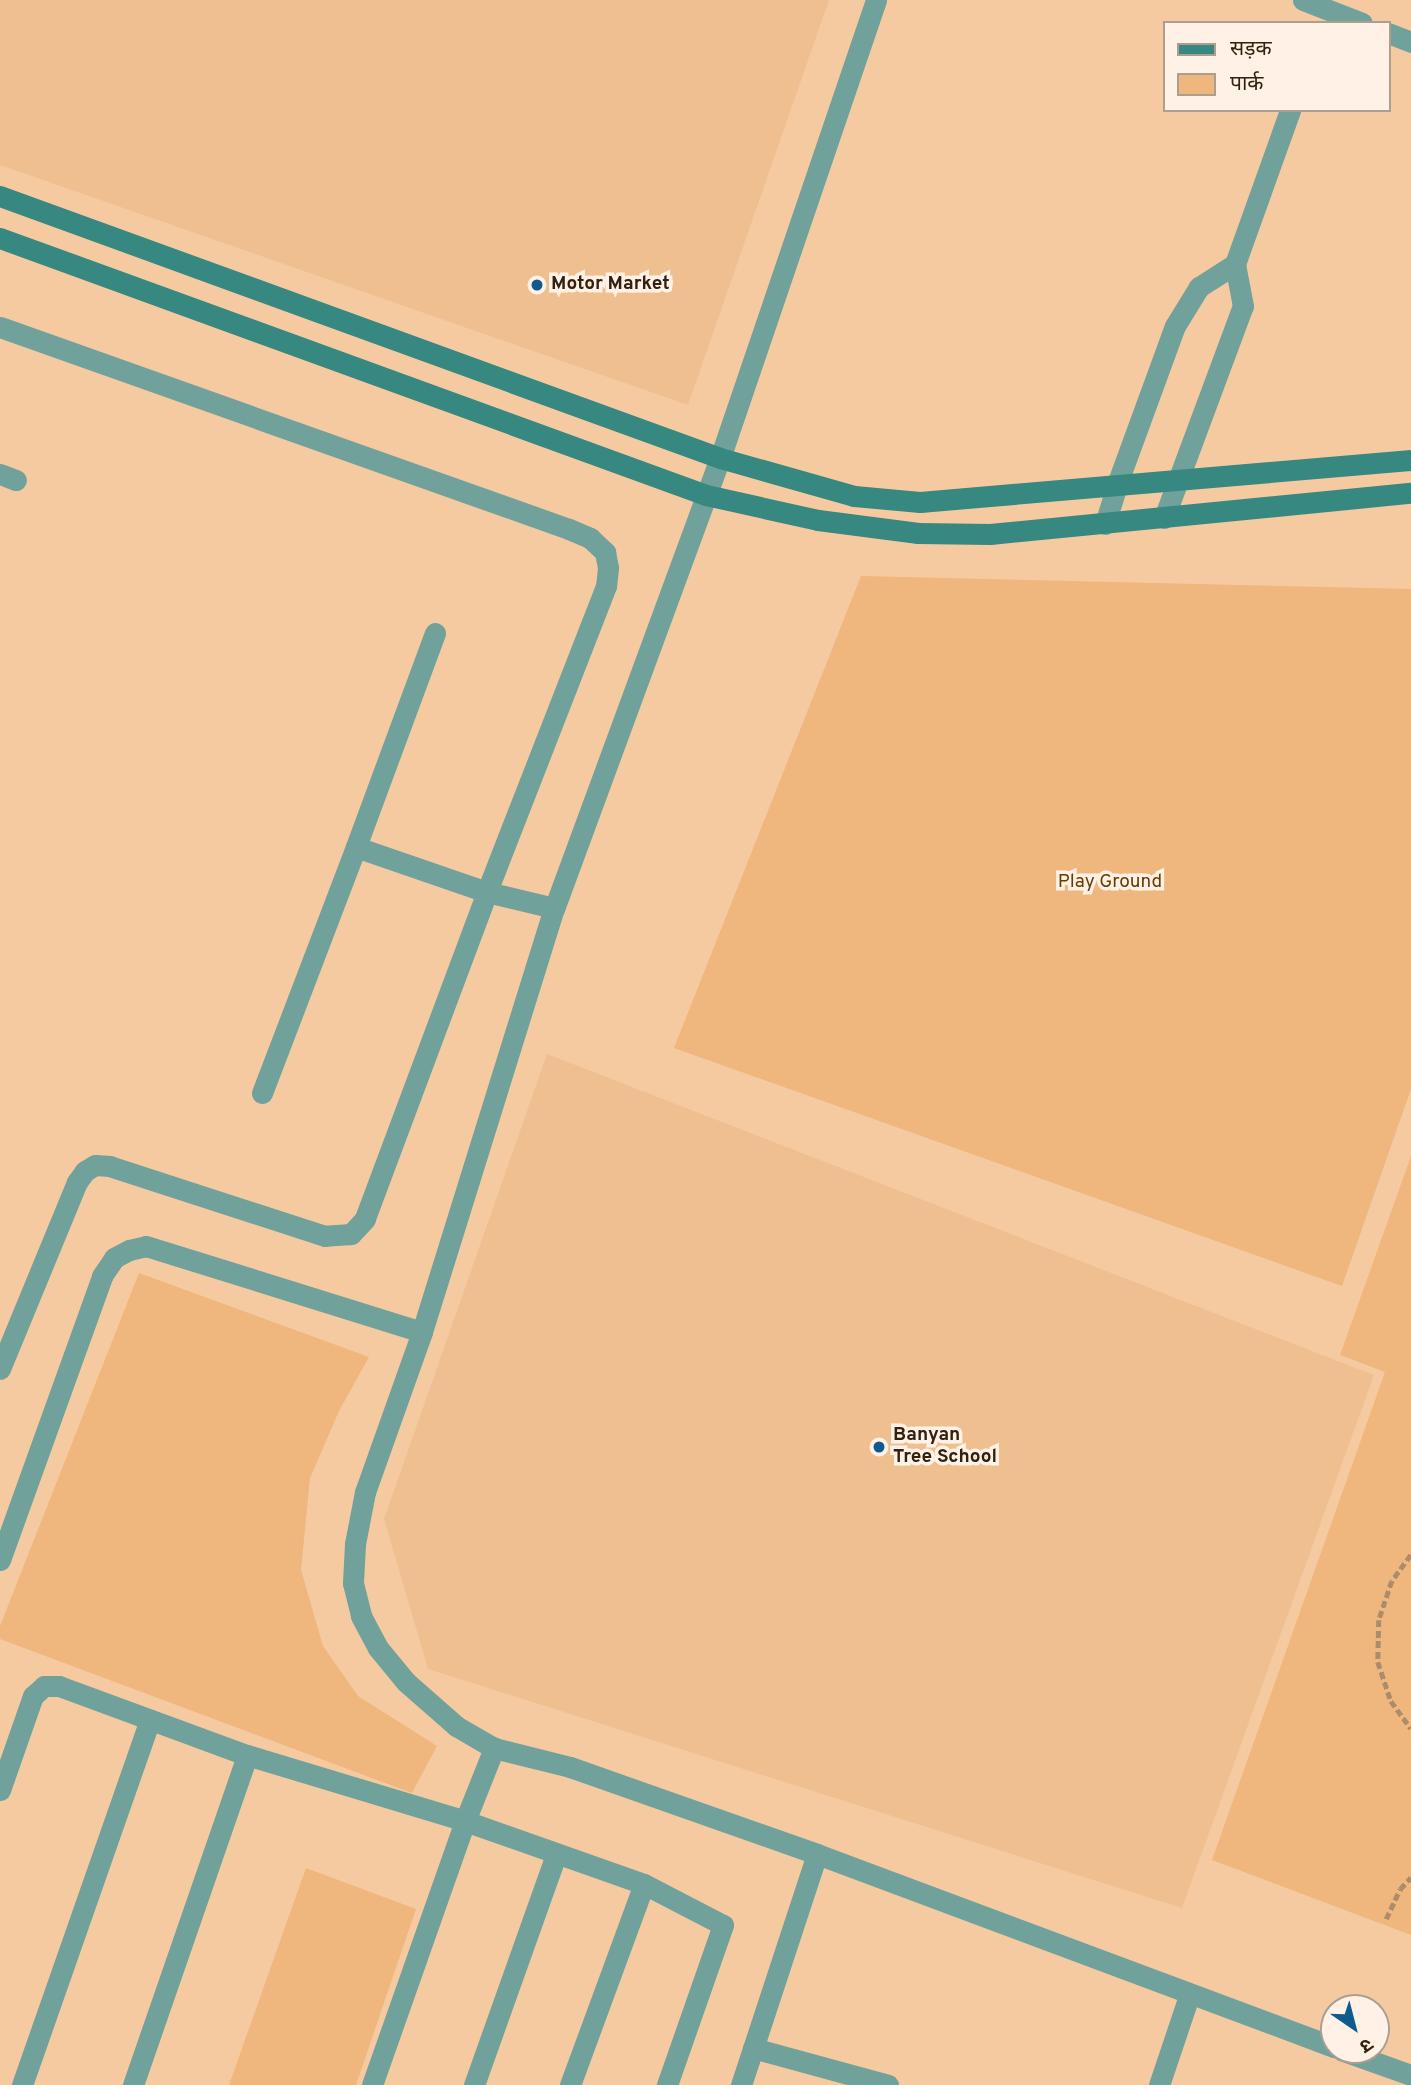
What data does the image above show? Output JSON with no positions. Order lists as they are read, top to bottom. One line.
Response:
{"parks":["Play Ground"],"places":["Motor Market","Banyan Tree School"],"legend":["सड़क","पार्क"],"north":"bottom right"}
